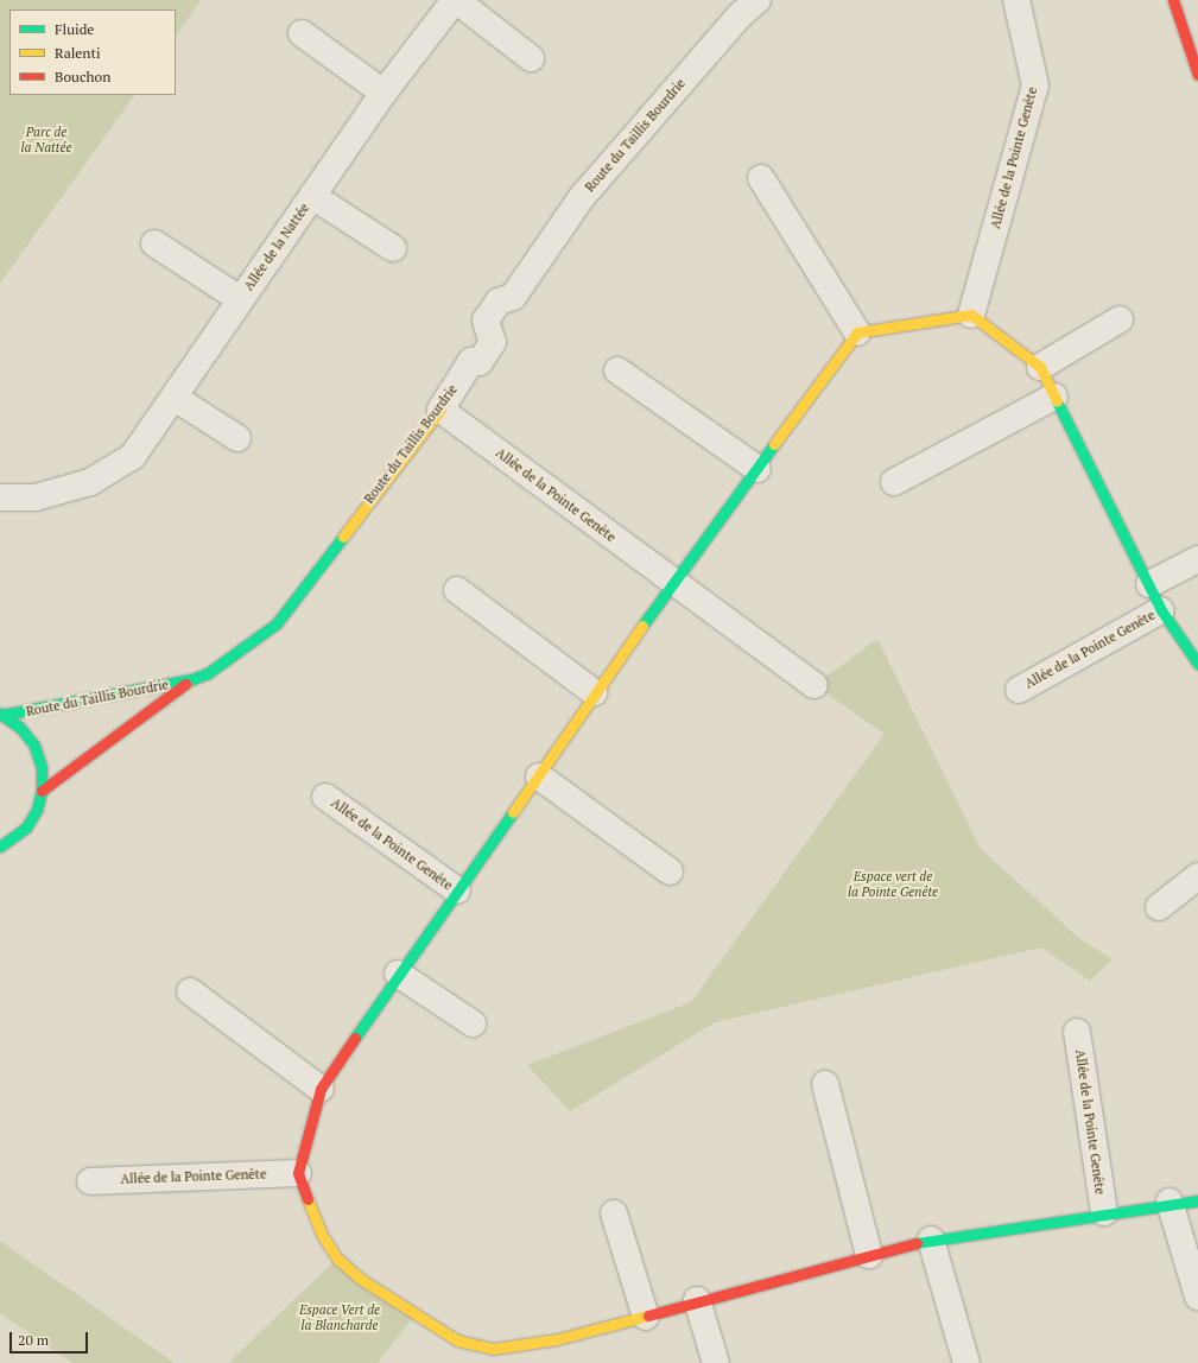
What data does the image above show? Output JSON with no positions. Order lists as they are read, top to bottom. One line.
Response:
{"streets":{"street":["Route du Taillis Bourdrie","Allée de la Pointe Genête","Allée de la Nattée"]},"crossings":[["Route du Taillis Bourdrie","Allée de la Pointe Genête"]],"parks":["Parc de la Nattée","Espace vert de la Pointe Genête","Espace Vert de la Blancharde"],"legend":["Fluide","Ralenti","Bouchon"],"scale_bar":"20 m"}
